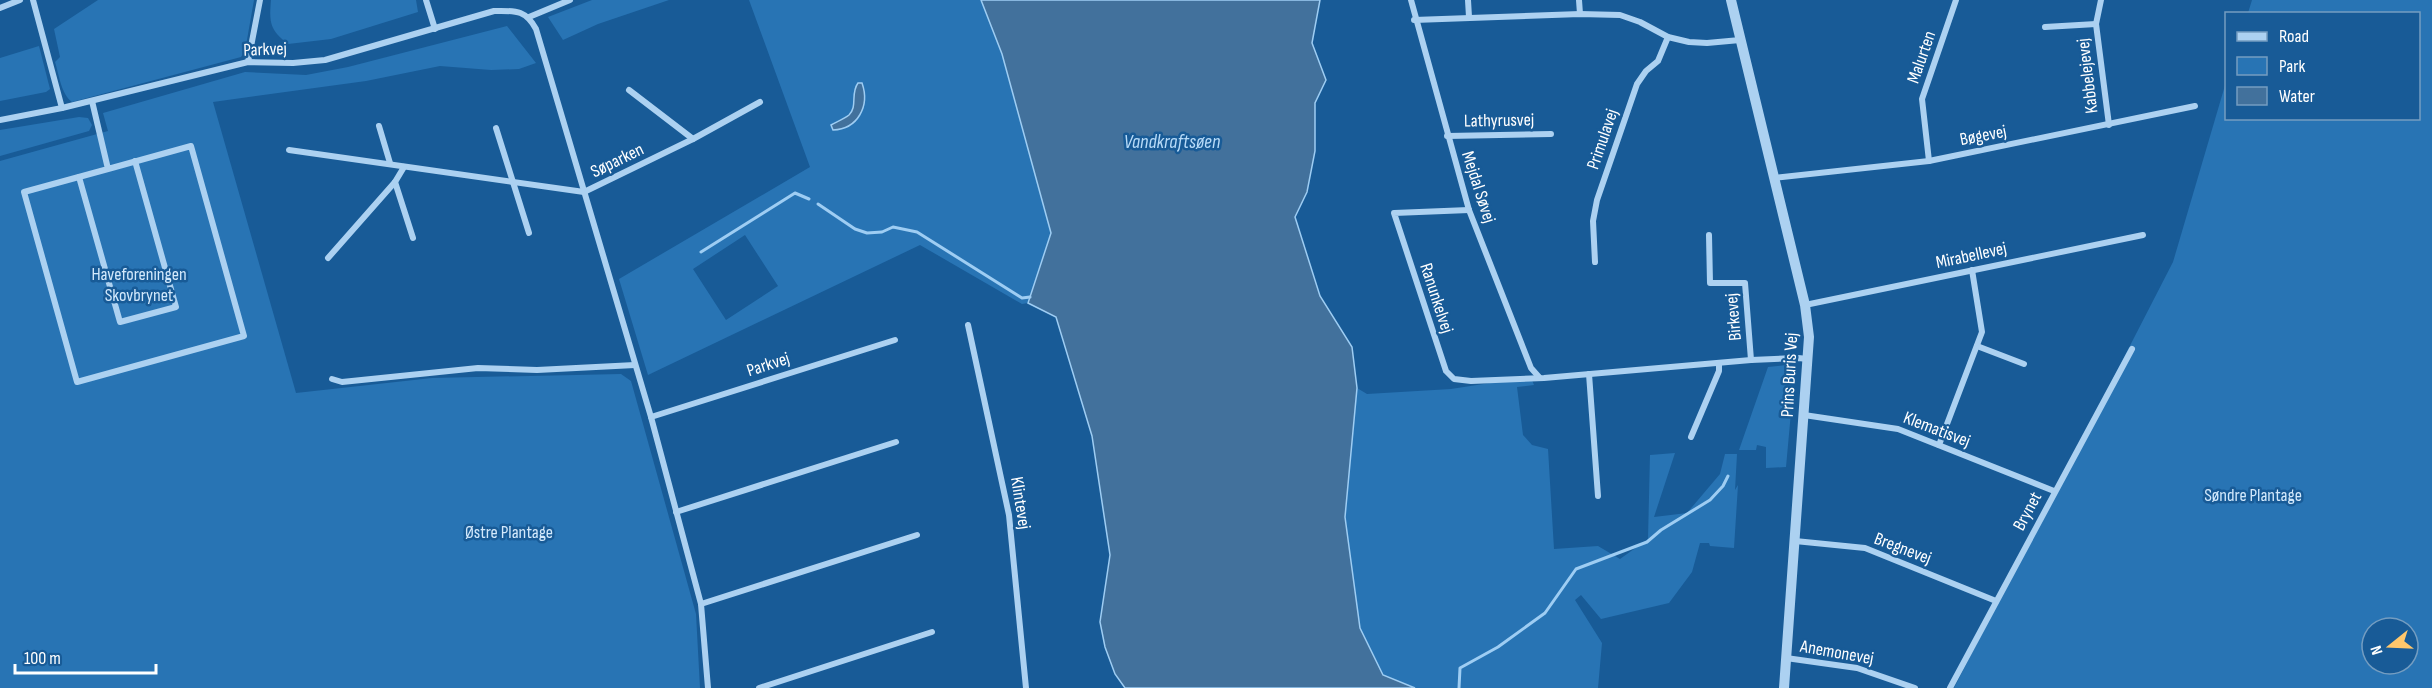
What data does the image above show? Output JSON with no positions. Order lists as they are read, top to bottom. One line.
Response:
{"streets":{"street":["Parkvej","Malurten","Kabbelejevej","Lathyrusvej","Bøgevej","Primulavej","Søparken","Mejdal Søvej","Mirabellevej","Ranunkelvej","Birkevej","Prins Buris Vej","Klematisvej","Klintevej","Brynet","Bregnevej","Anemonevej"]},"crossings":[["Malurten","Bøgevej"],["Kabbelejevej","Bøgevej"],["Lathyrusvej","Mejdal Søvej"],["Bøgevej","Prins Buris Vej"],["Mejdal Søvej","Ranunkelvej"],["Mejdal Søvej","Birkevej"],["Mirabellevej","Prins Buris Vej"],["Ranunkelvej","Birkevej"],["Birkevej","Prins Buris Vej"],["Prins Buris Vej","Klematisvej"],["Prins Buris Vej","Bregnevej"],["Prins Buris Vej","Anemonevej"],["Klematisvej","Brynet"],["Brynet","Bregnevej"]],"water":["Vandkraftsøen"],"parks":["Haveforeningen Skovbrynet","Søndre Plantage","Østre Plantage"],"legend":["Road","Park","Water"],"scale_bar":"100 m","north":"left"}
